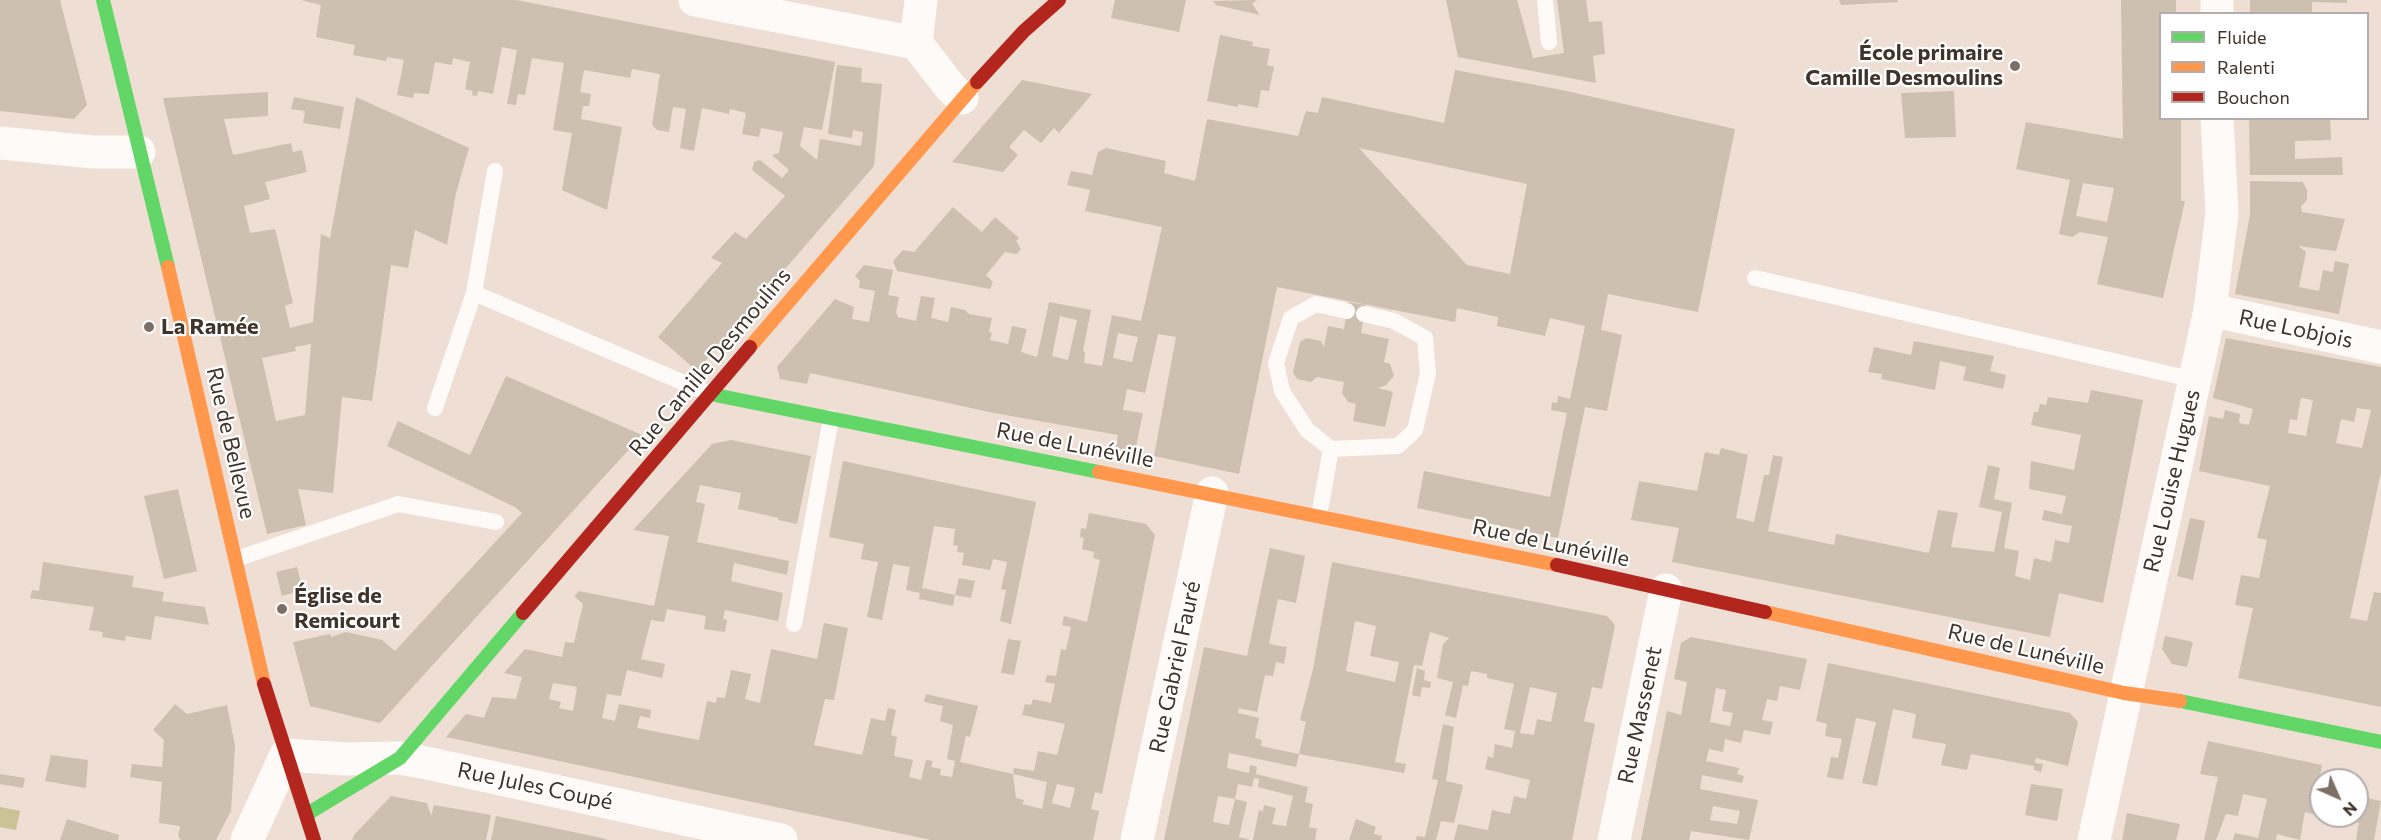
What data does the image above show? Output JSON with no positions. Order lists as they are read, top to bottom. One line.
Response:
{"streets":{"street":["Rue Lobjois","Rue Camille Desmoulins","Rue de Bellevue","Rue de Lunéville","Rue Louise Hugues","Rue Gabriel Fauré","Rue Massenet","Rue Jules Coupé"]},"crossings":[["Rue Lobjois","Rue Louise Hugues"],["Rue Camille Desmoulins","Rue de Bellevue"],["Rue Camille Desmoulins","Rue de Lunéville"],["Rue Camille Desmoulins","Rue Jules Coupé"],["Rue de Bellevue","Rue Jules Coupé"],["Rue de Lunéville","Rue Louise Hugues"],["Rue de Lunéville","Rue Gabriel Fauré"],["Rue de Lunéville","Rue Massenet"]],"places":["École primaire Camille Desmoulins","La Ramée","Église de Remicourt"],"legend":["Fluide","Ralenti","Bouchon"],"north":"bottom right"}
